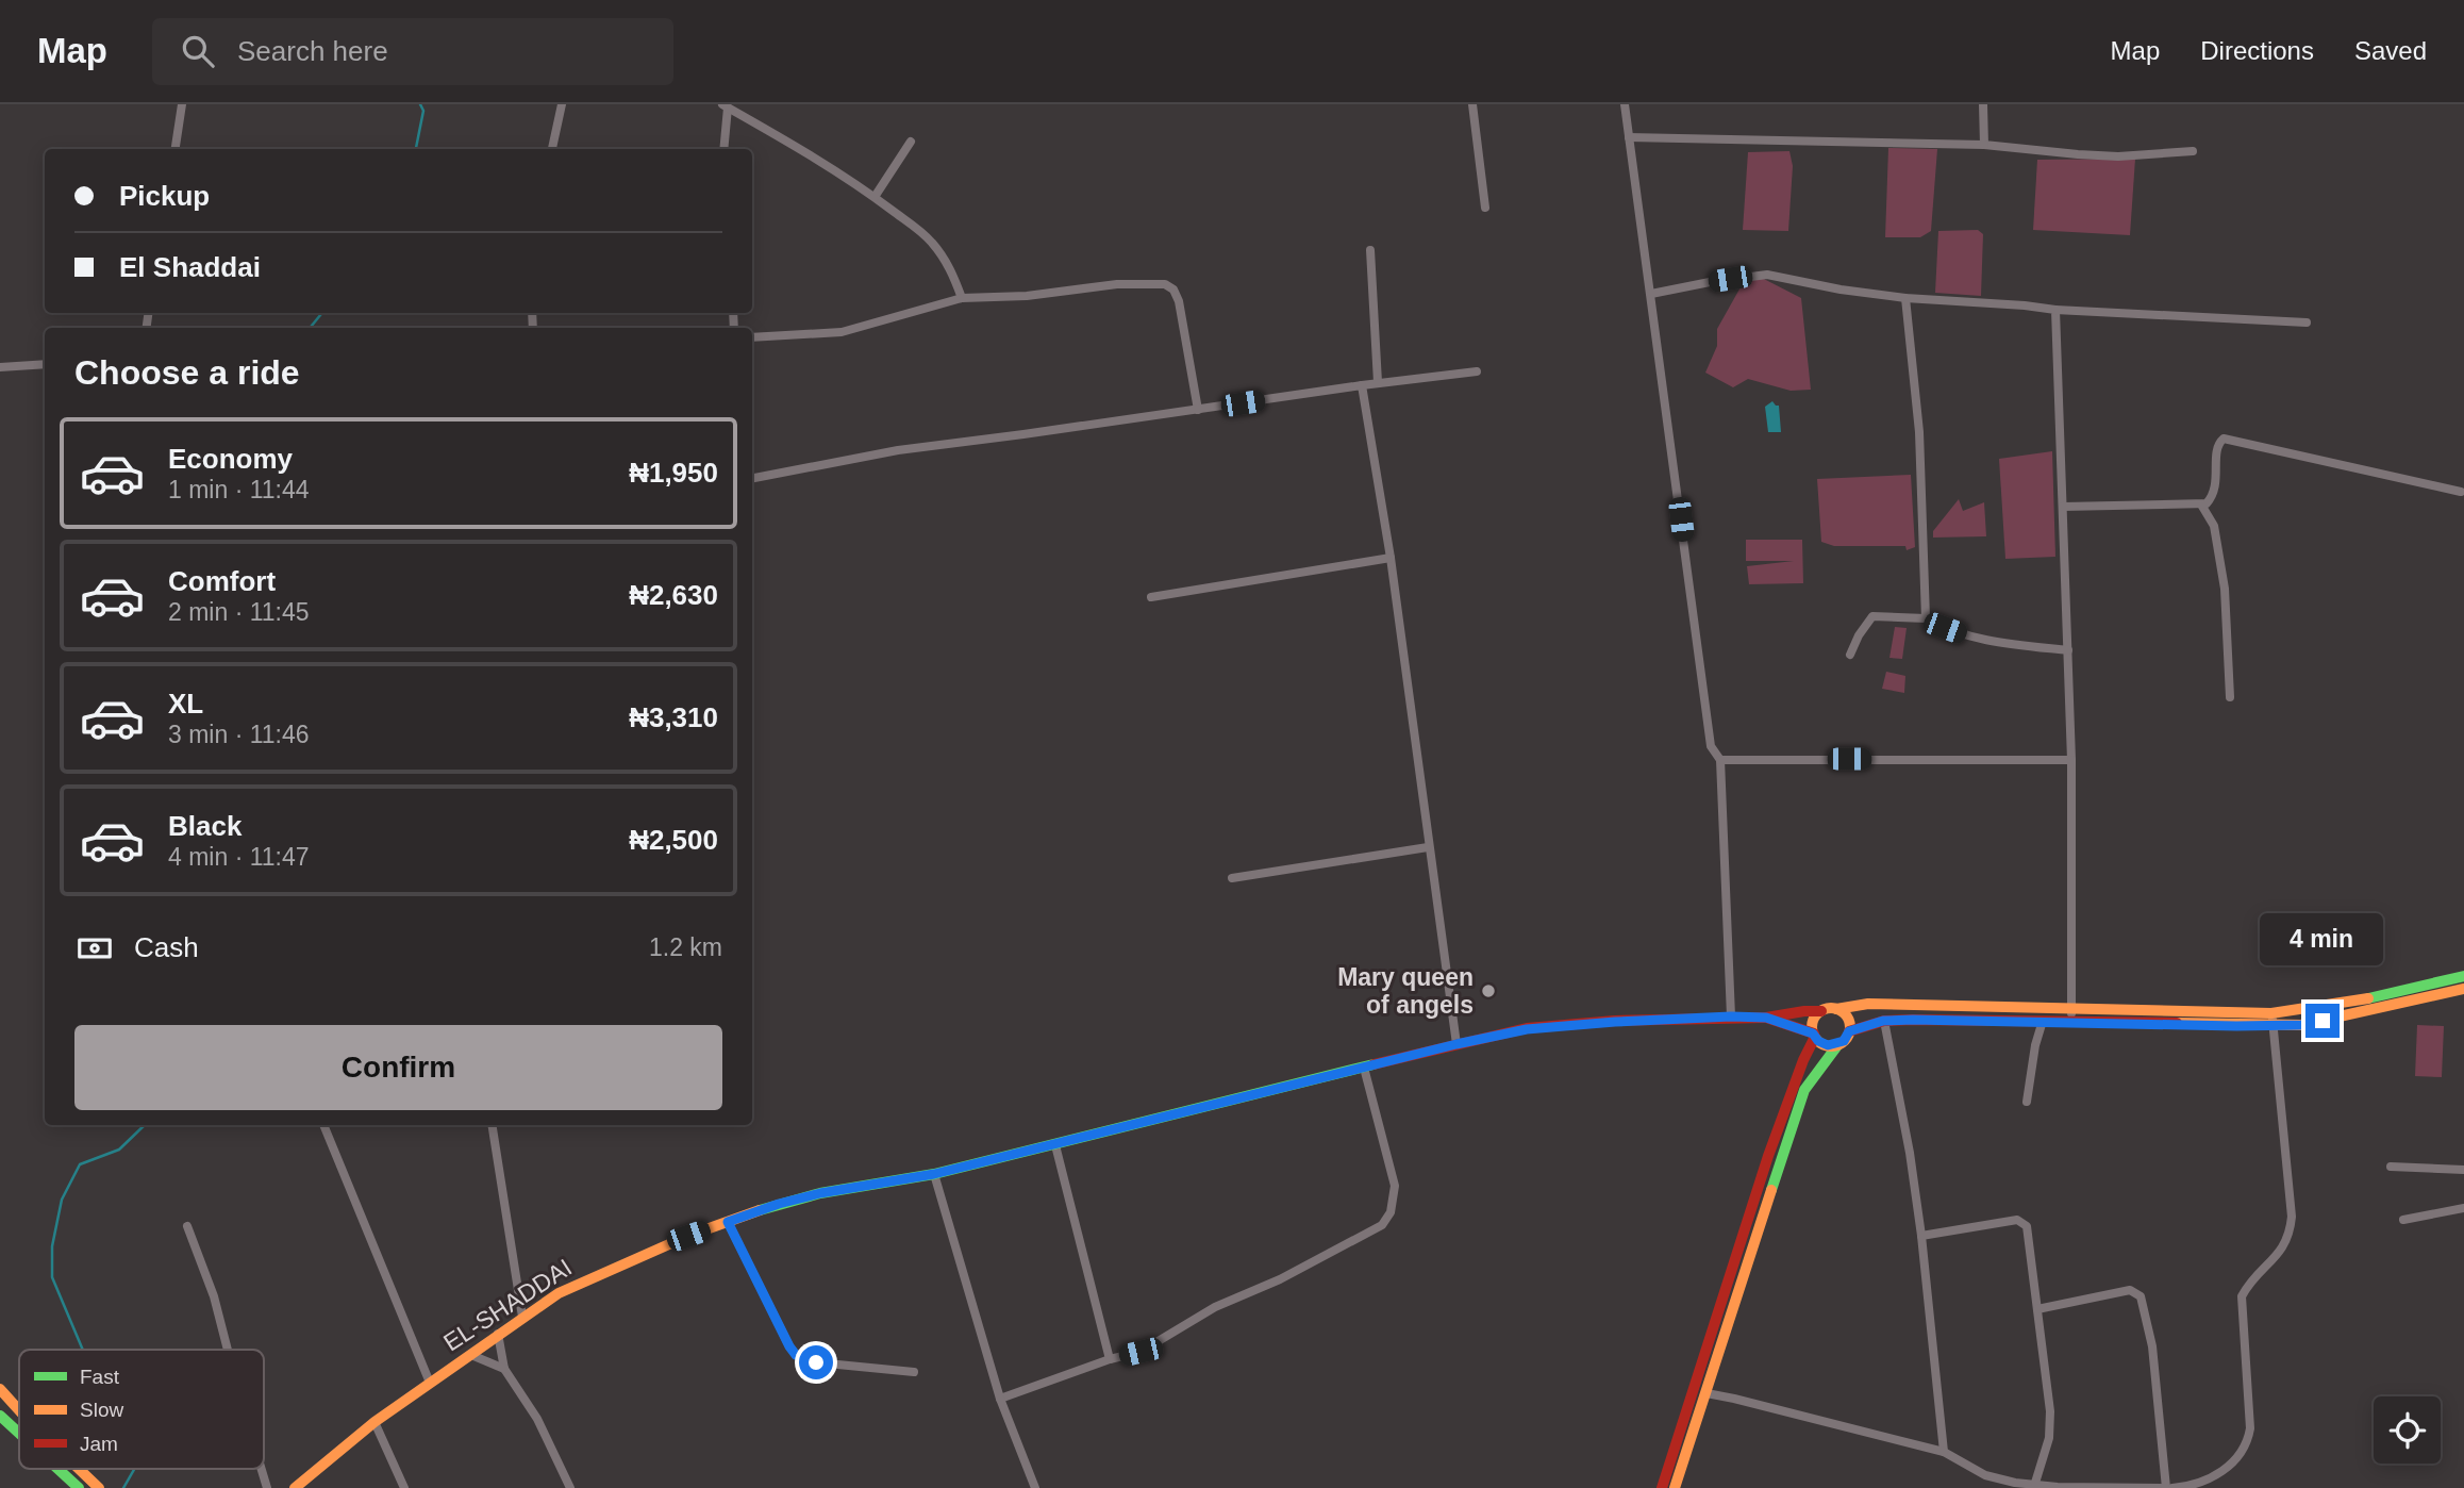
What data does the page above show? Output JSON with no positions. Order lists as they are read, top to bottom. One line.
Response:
{"streets":{"street":["EL-SHADDAI"]},"places":["Mary queen of angels"],"legend":["Fast","Slow","Jam"],"page":{"header":"Map","search":"Search here","nav":["Map","Directions","Saved"],"banner":["Pickup","El Shaddai"],"heading":"Choose a ride","list":[{"name":"Economy","note":"1 min · 11:44","value":"₦1,950"},{"name":"Comfort","note":"2 min · 11:45","value":"₦2,630"},{"name":"XL","note":"3 min · 11:46","value":"₦3,310"},{"name":"Black","note":"4 min · 11:47","value":"₦2,500"}],"pay":["Cash","1.2 km"],"bubble":"4 min","buttons":"Confirm"}}
